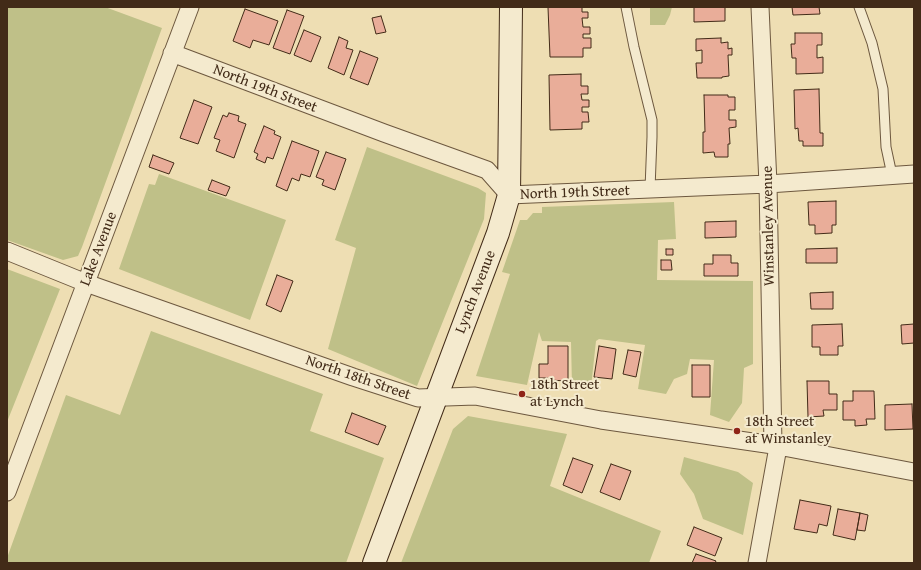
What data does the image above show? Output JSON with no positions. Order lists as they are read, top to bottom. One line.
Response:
{"streets":{"street":["North 19th Street","Winstanley Avenue","Lake Avenue","Lynch Avenue","North 18th Street"]},"crossings":[["North 19th Street","Winstanley Avenue"],["North 19th Street","Lake Avenue"],["North 19th Street","Lynch Avenue"],["Winstanley Avenue","North 18th Street"],["Lake Avenue","North 18th Street"],["Lynch Avenue","North 18th Street"]],"places":["18th Street at Lynch","18th Street at Winstanley"]}
